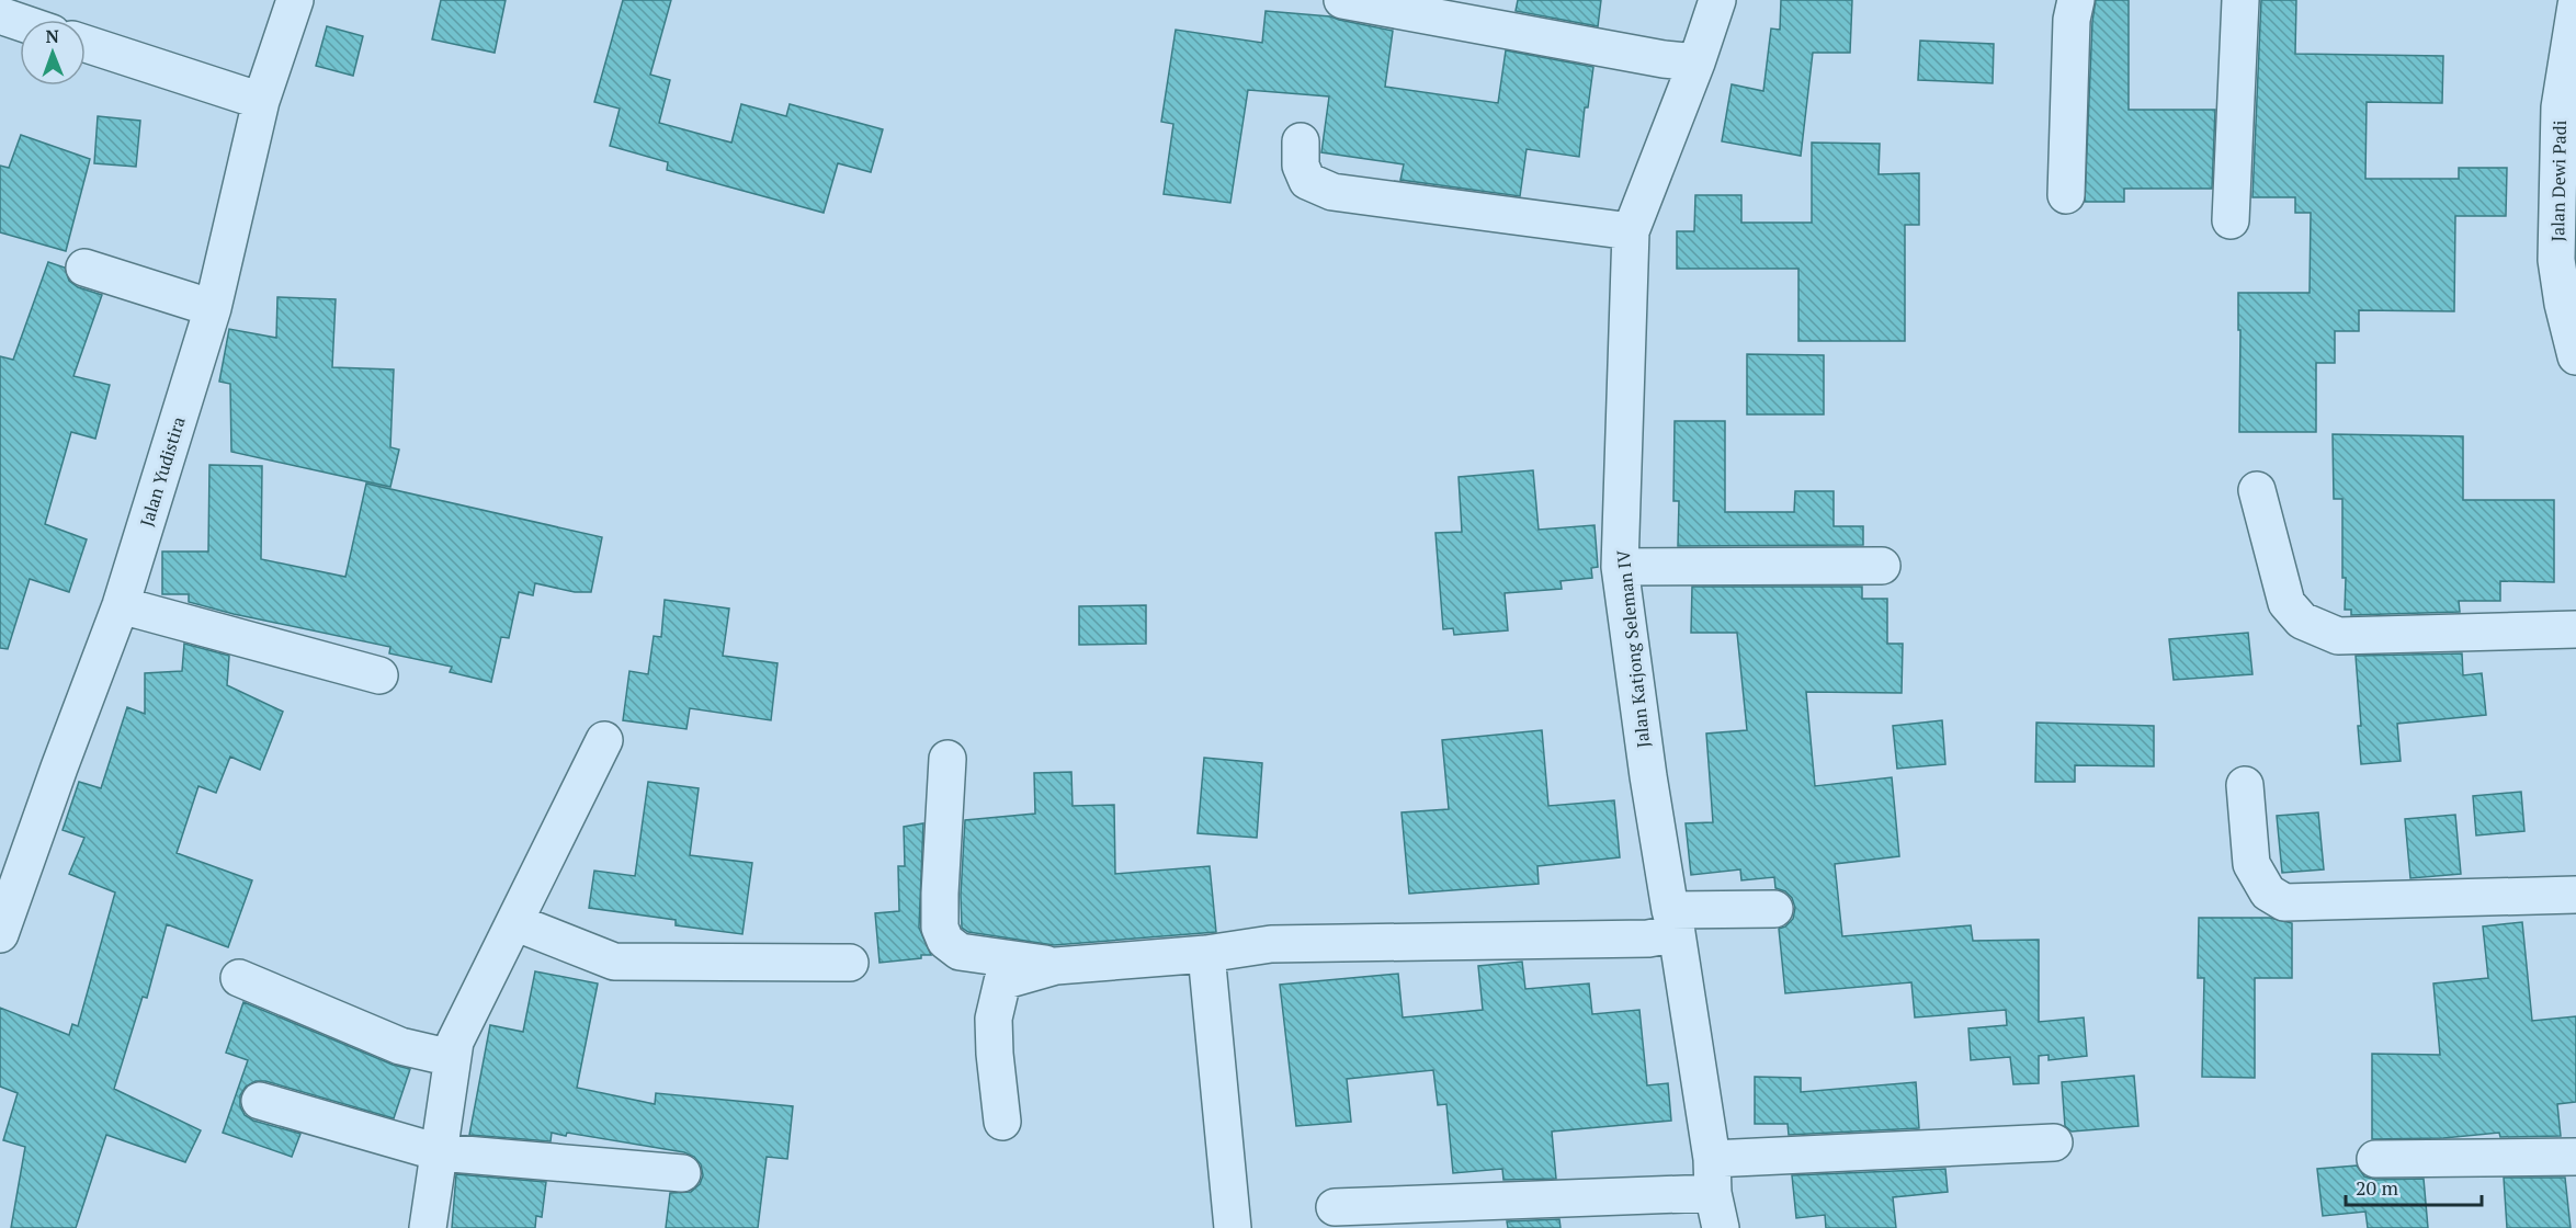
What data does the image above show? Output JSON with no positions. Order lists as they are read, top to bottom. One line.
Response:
{"streets":{"street":["Jalan Dewi Padi","Jalan Yudistira","Jalan Katjong Seleman IV"]},"scale_bar":"20 m","north":"top"}
